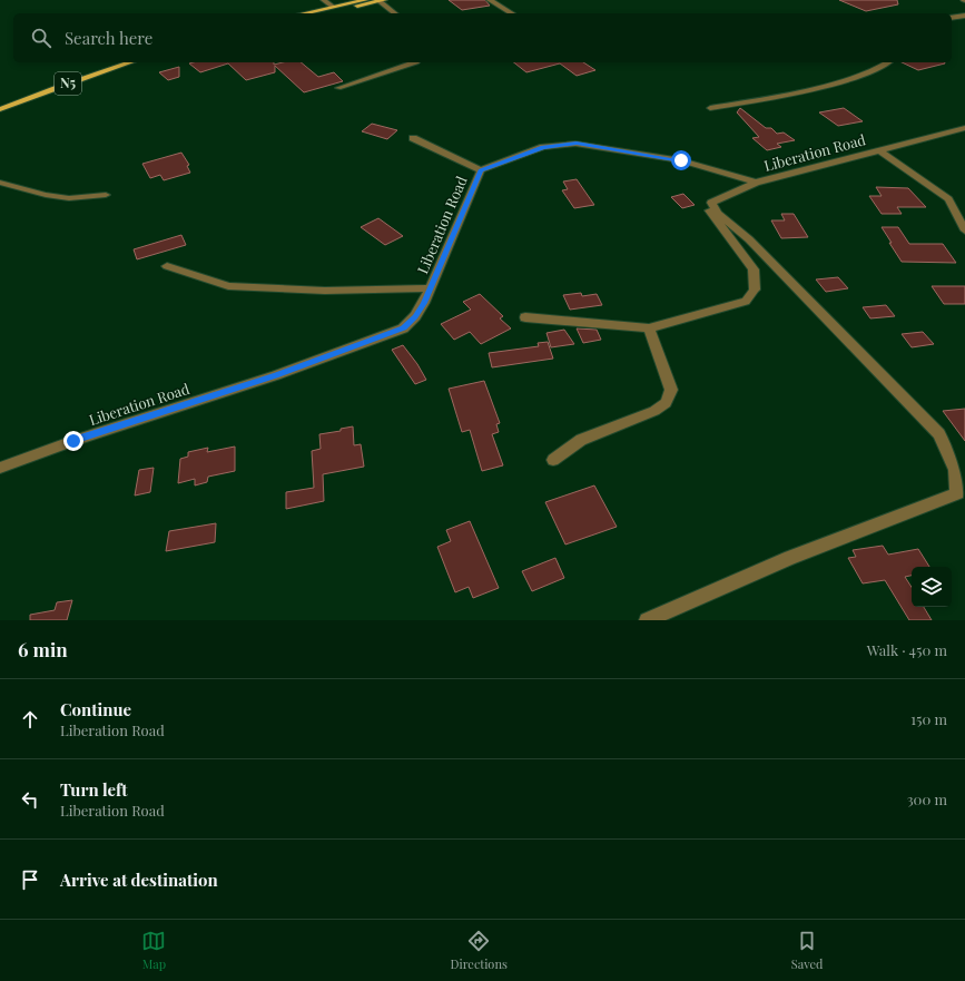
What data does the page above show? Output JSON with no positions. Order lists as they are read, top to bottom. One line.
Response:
{"streets":{"main road":["N5"],"street":["Liberation Road"]},"page":{"search":"Search here","heading":["6 min","Walk · 450 m"],"list":[["Continue","Liberation Road","150 m"],["Turn left","Liberation Road","300 m"],"Arrive at destination"],"nav":["Map","Directions","Saved"]}}
